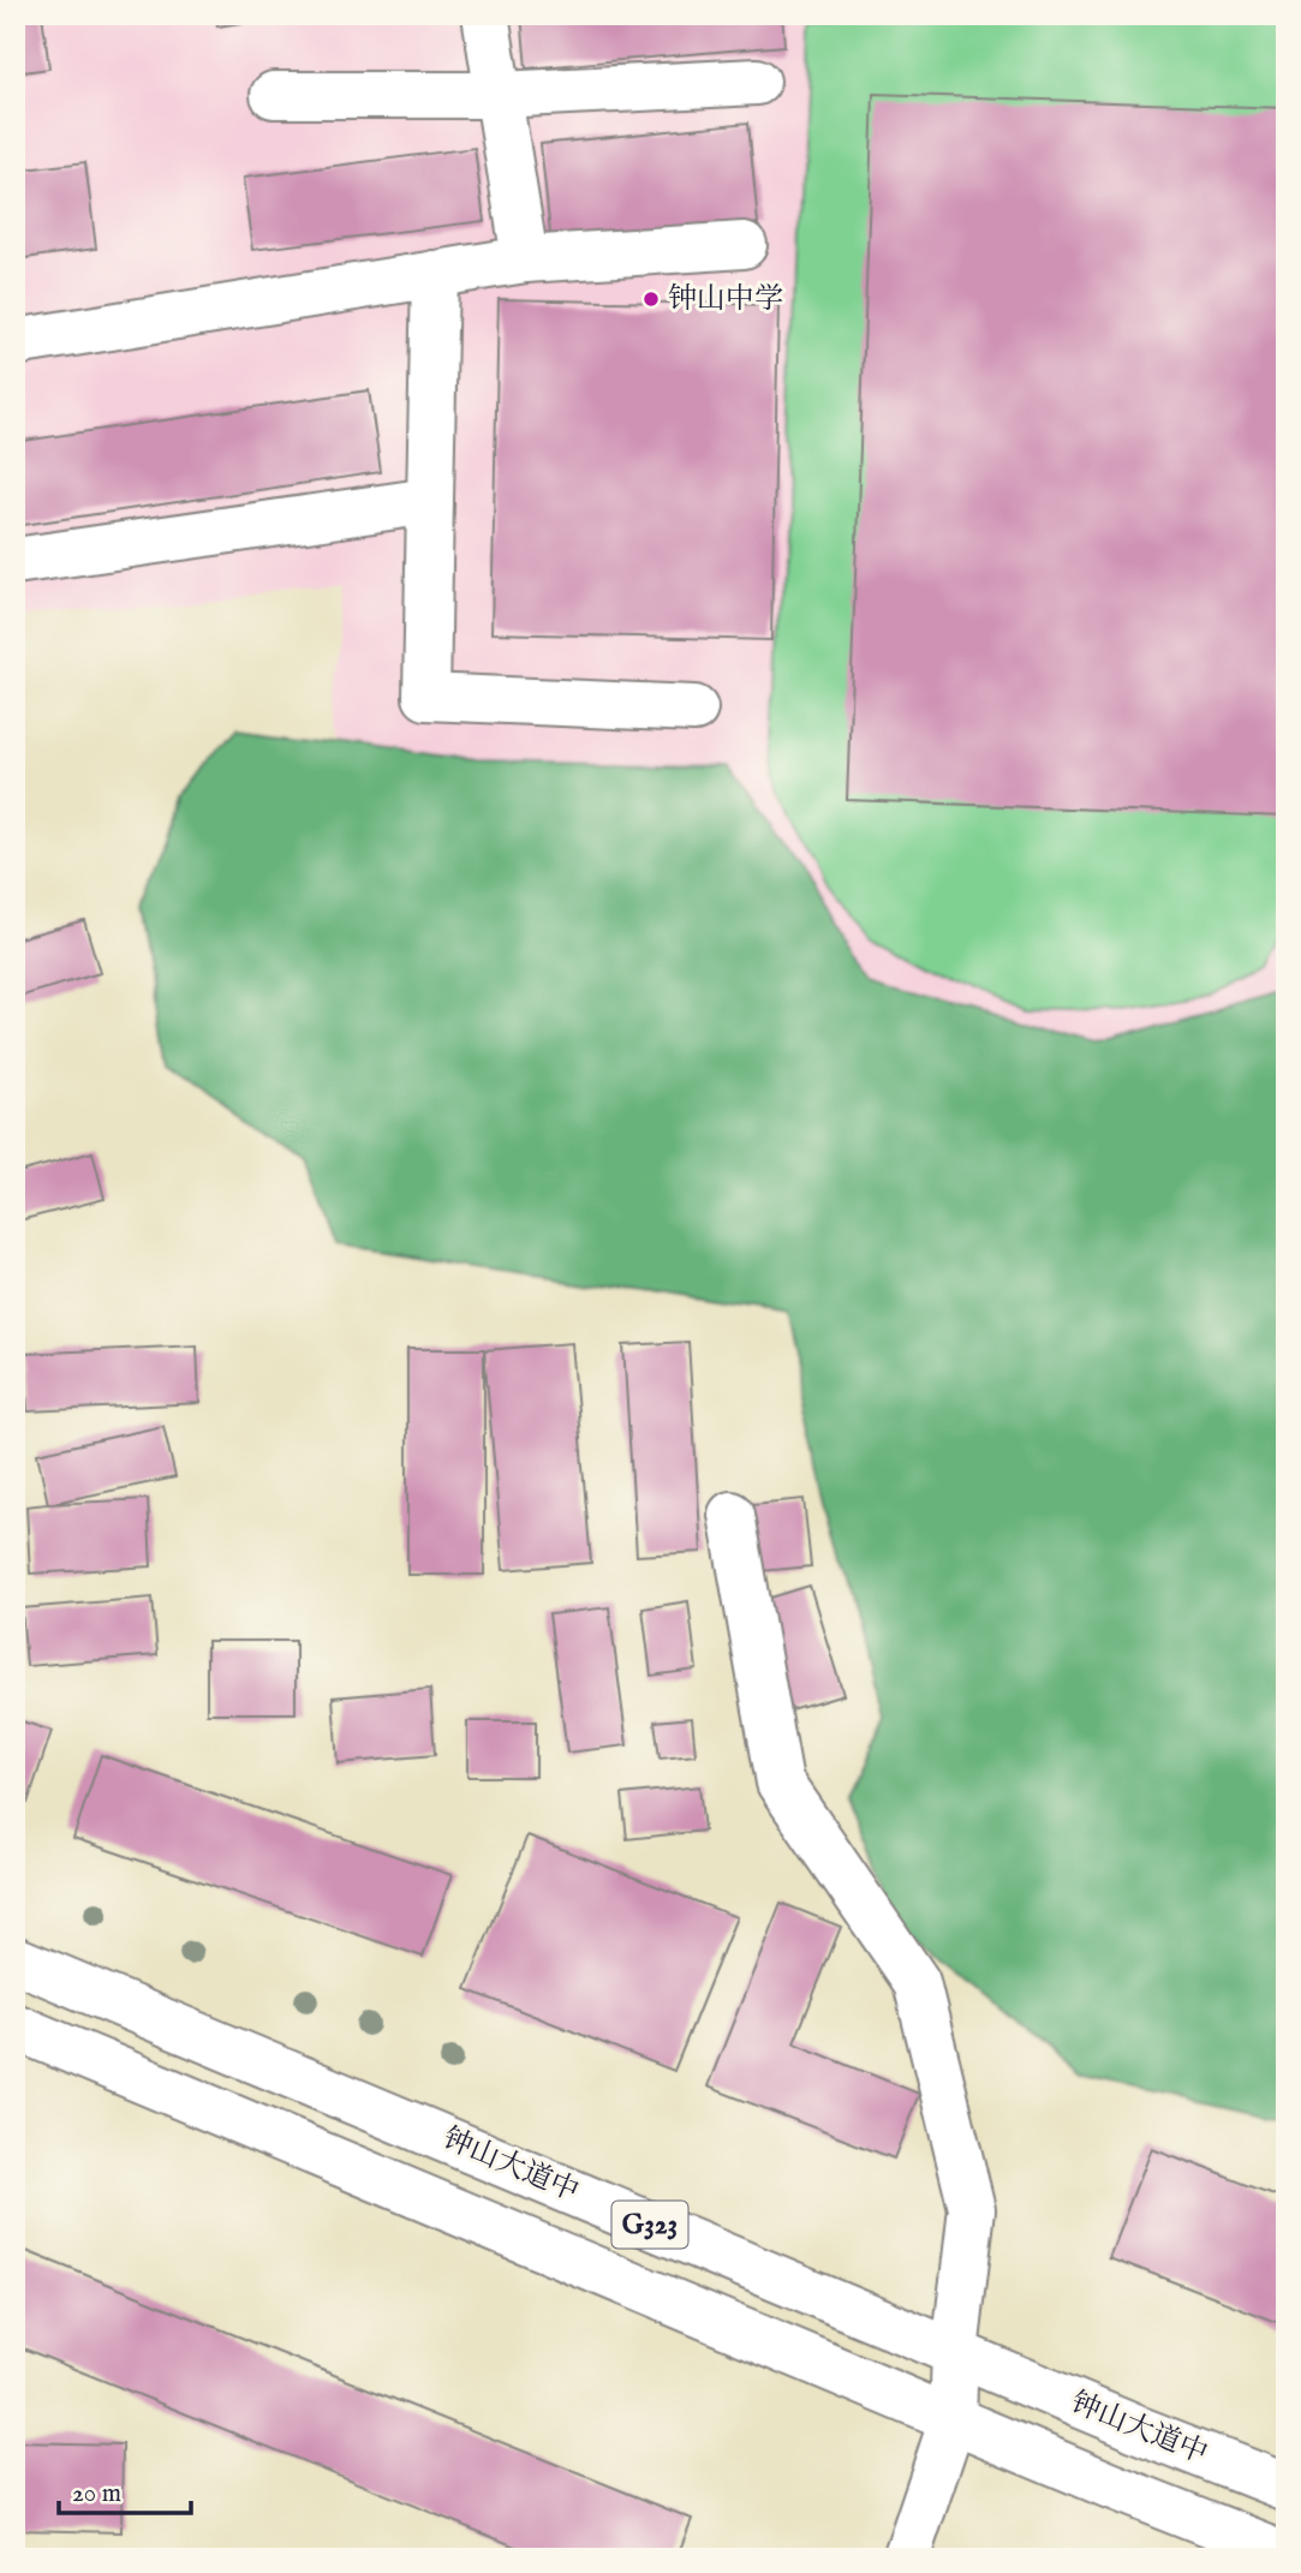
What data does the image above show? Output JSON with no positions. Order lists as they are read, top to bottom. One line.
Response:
{"streets":{"main road":["钟山大道中","G323"]},"places":["钟山中学"],"scale_bar":"20 m"}
